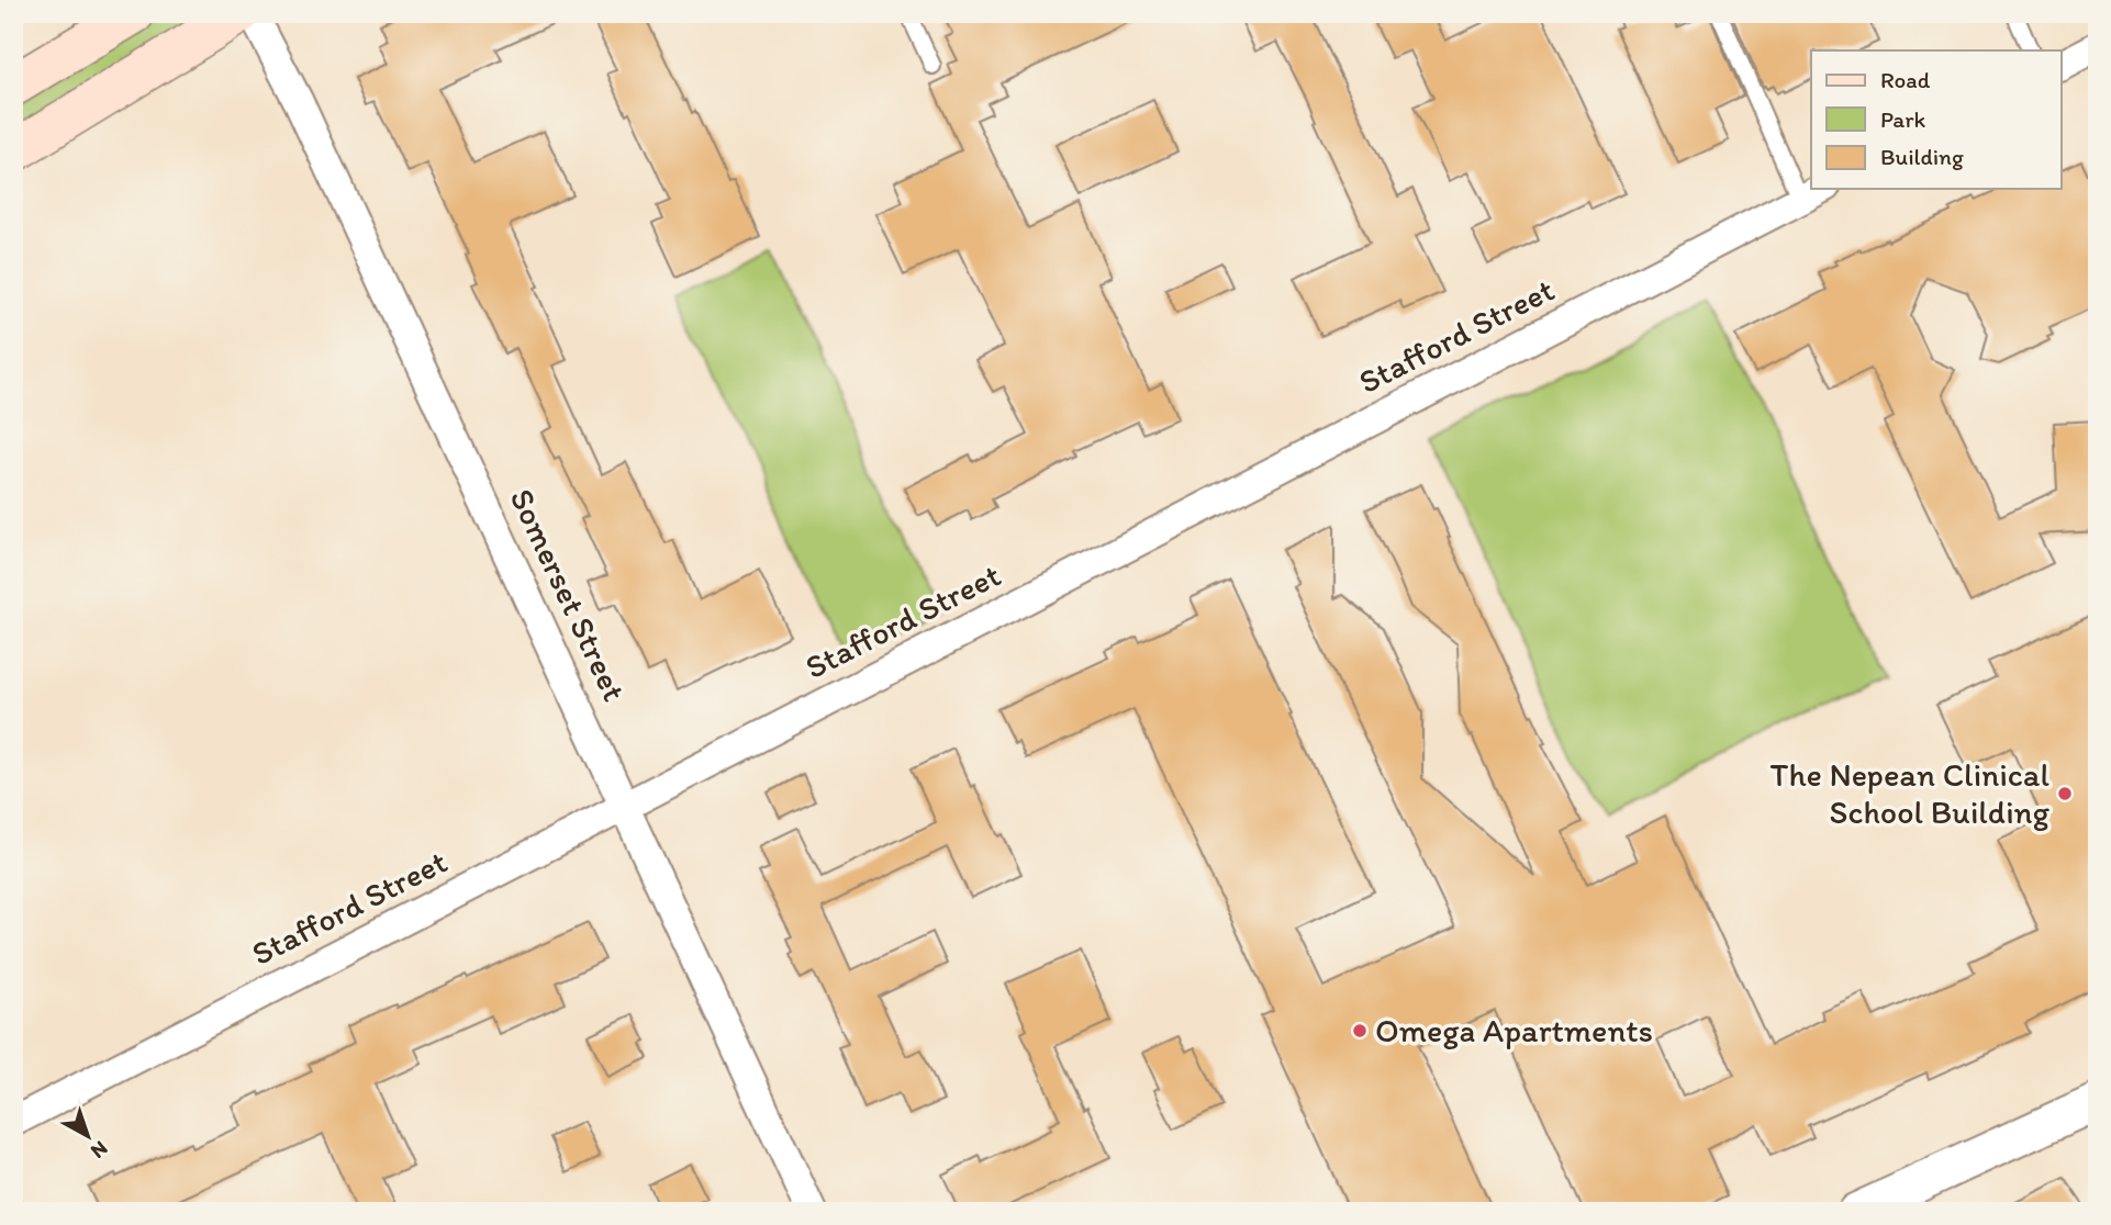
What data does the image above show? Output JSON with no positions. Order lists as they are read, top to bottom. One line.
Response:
{"streets":{"street":["Stafford Street","Somerset Street"]},"crossings":[["Stafford Street","Somerset Street"]],"places":["The Nepean Clinical School Building","Omega Apartments"],"legend":["Road","Park","Building"],"north":"bottom right"}
